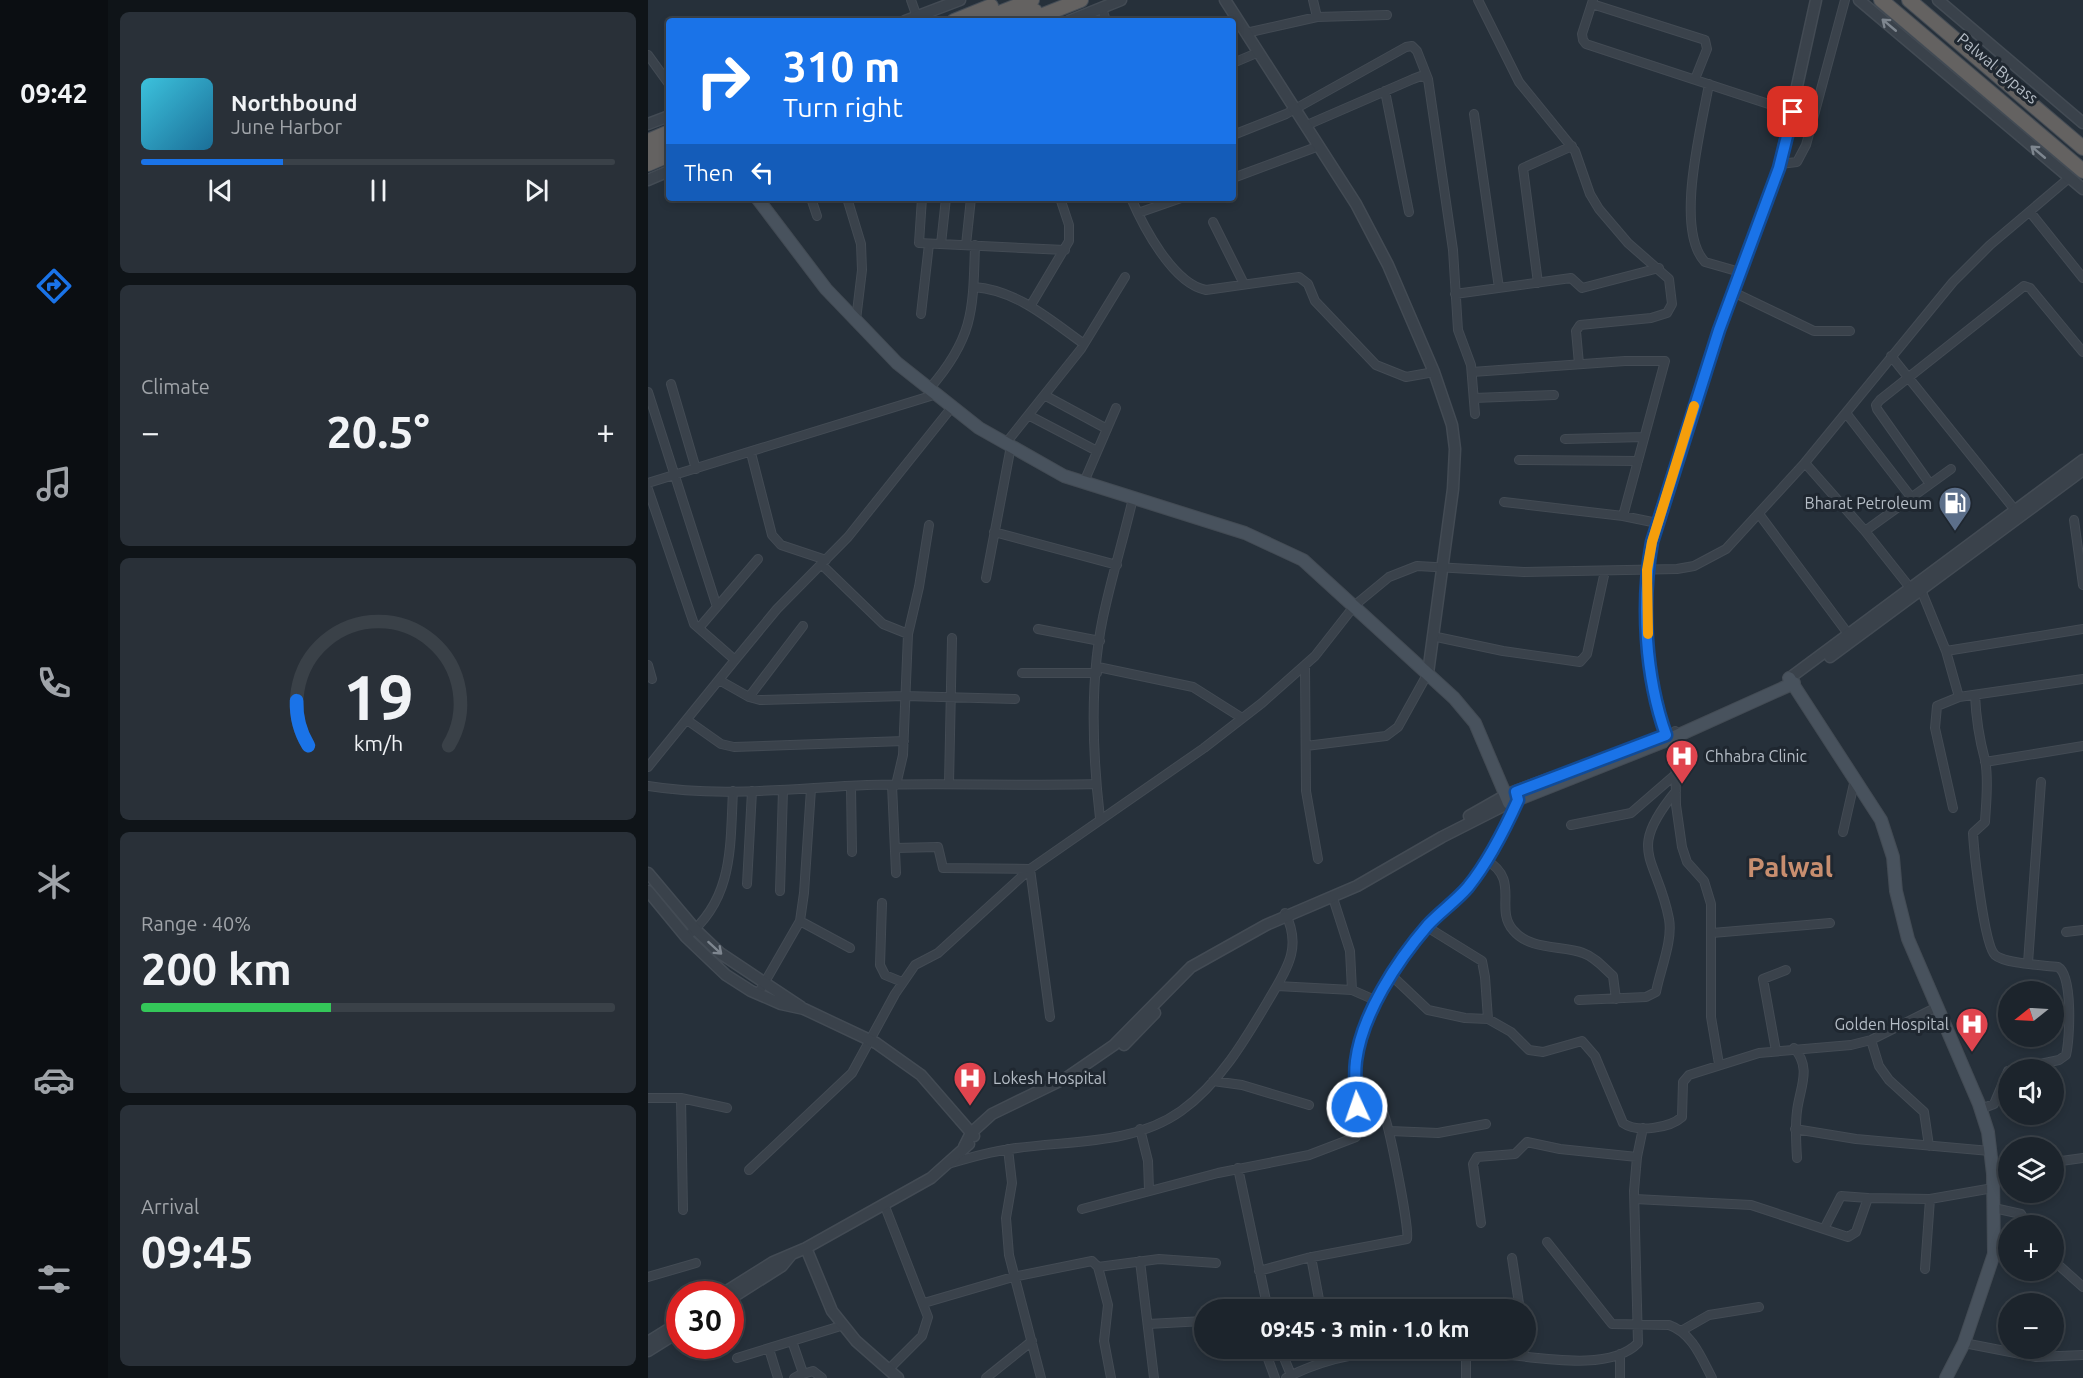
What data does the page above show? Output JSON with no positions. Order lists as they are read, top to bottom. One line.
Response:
{"streets":{"highway":["Palwal Bypass"]},"districts":["Palwal"],"places":{"fuel station":["Bharat Petroleum"],"hospital":["Chhabra Clinic","Golden Hospital","Lokesh Hospital"]},"north":"left","page":{"tabs":"09:42","turn":["310 m","Turn right"],"song":["Northbound","June Harbor"],"then":"Then","tile":["Climate",["Range · 40%","200 km"],["Arrival","09:45"]],"heat":["−","20.5°","+"],"map_buttons":["+","−"],"limit":"30","trip":"09:45 · 3 min · 1.0 km","gauge":["19","km/h"]}}
